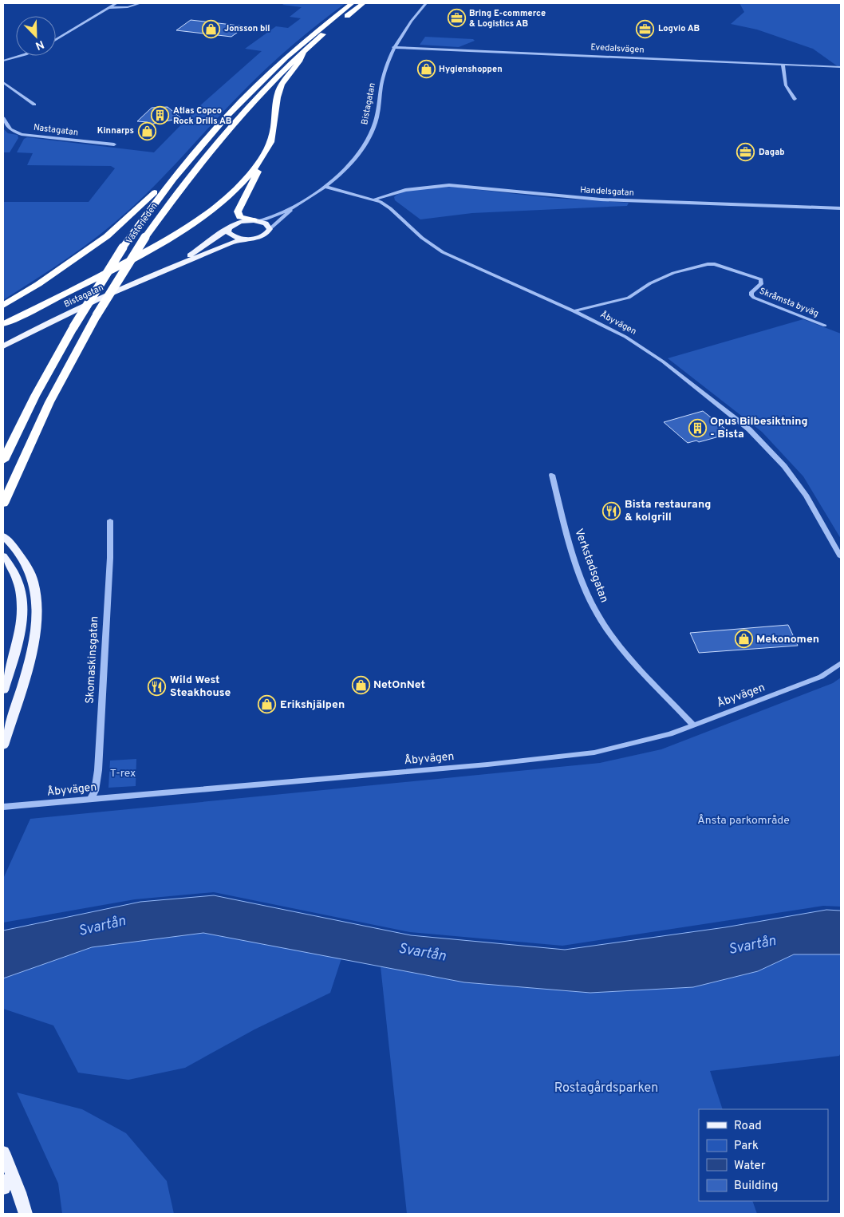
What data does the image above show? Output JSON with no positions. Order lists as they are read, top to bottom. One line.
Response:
{"streets":{"highway":["Västerleden"],"main road":["Bistagatan"],"street":["Evedalsvägen","Nastagatan","Handelsgatan","Skråmsta byväg","Åbyvägen","Verkstadsgatan","Skomaskinsgatan"]},"crossings":[["Evedalsvägen","Bistagatan"],["Bistagatan","Åbyvägen"],["Handelsgatan","Åbyvägen"],["Skråmsta byväg","Åbyvägen"],["Åbyvägen","Verkstadsgatan"],["Åbyvägen","Skomaskinsgatan"]],"water":["Svartån"],"parks":["T-rex","Ånsta parkområde","Rostagårdsparken"],"places":{"office":["Bring E-commerce & Logistics AB","Logvio AB","Dagab"],"shop":["Jonsson bil","Hygienshoppen","Kinnarps","Mekonomen","NetOnNet","Erikshjälpen"],"building":["Atlas Copco Rock Drills AB","Opus Bilbesiktning - Bista"],"restaurant":["Bista restaurang & kolgrill","Wild West Steakhouse"]},"legend":["Road","Park","Water","Building"],"north":"bottom right"}
